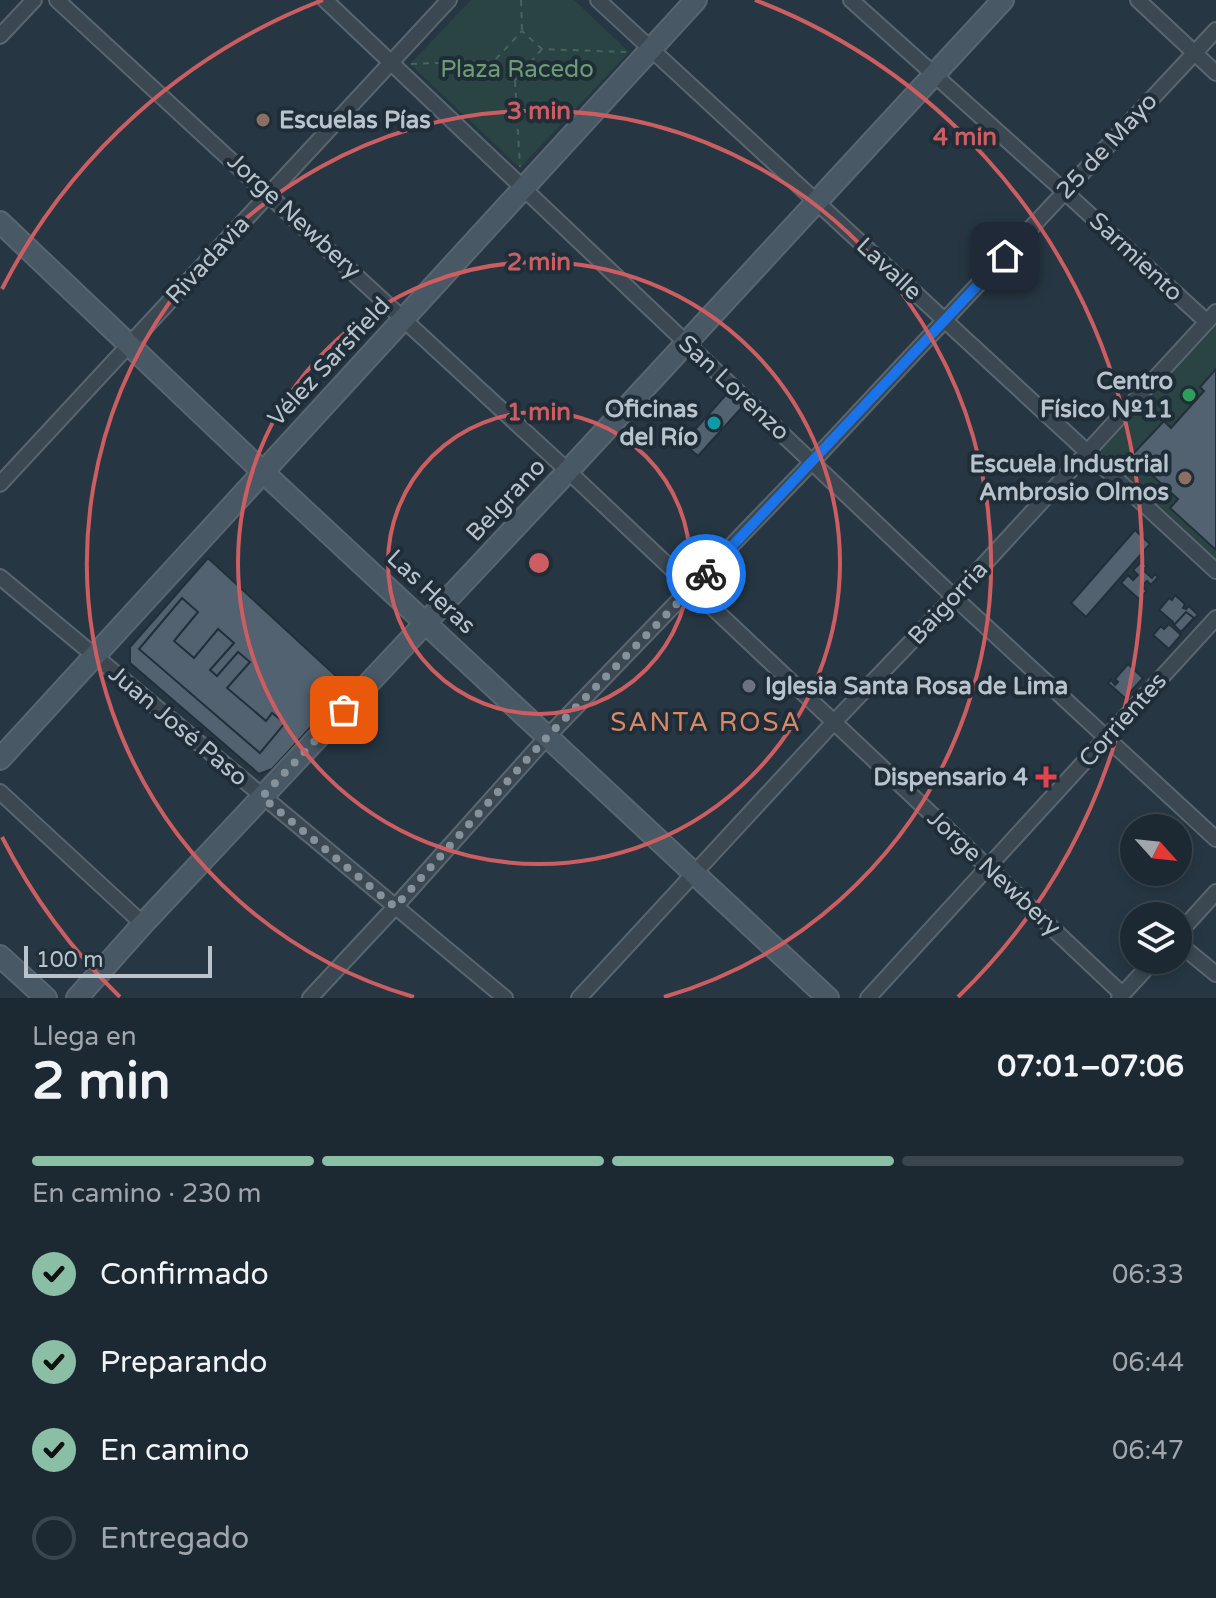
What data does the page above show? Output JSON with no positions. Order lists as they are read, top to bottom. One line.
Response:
{"streets":{"main road":["Vélez Sarsfield","Belgrano","Las Heras"],"street":["25 de Mayo","Jorge Newbery","Sarmiento","Rivadavia","Lavalle","San Lorenzo","Baigorria","Corrientes","Juan José Paso"]},"crossings":[["25 de Mayo","Jorge Newbery"],["25 de Mayo","Sarmiento"],["25 de Mayo","Lavalle"],["25 de Mayo","San Lorenzo"],["25 de Mayo","Las Heras"],["25 de Mayo","Juan José Paso"],["Jorge Newbery","Rivadavia"],["Jorge Newbery","Vélez Sarsfield"],["Jorge Newbery","Belgrano"],["Jorge Newbery","Baigorria"],["Jorge Newbery","Corrientes"],["Sarmiento","Belgrano"],["Sarmiento","Baigorria"],["Rivadavia","San Lorenzo"],["Rivadavia","Las Heras"],["Lavalle","Vélez Sarsfield"],["Lavalle","Belgrano"],["Lavalle","Baigorria"],["Vélez Sarsfield","San Lorenzo"],["Vélez Sarsfield","Las Heras"],["Vélez Sarsfield","Juan José Paso"],["San Lorenzo","Belgrano"],["San Lorenzo","Baigorria"],["San Lorenzo","Corrientes"],["Belgrano","Las Heras"],["Belgrano","Juan José Paso"],["Las Heras","Baigorria"]],"districts":["SANTA ROSA"],"parks":["Plaza Racedo"],"places":{"other":["Escuelas Pías","Centro Físico Nº11","Oficinas del Río","Escuela Industrial Ambrosio Olmos","Iglesia Santa Rosa de Lima"],"health":["Dispensario 4"]},"scale_bar":"100 m","north":"bottom right","page":{"scale":"100 m","heading":["2 min","Llega en","07:01–07:06"],"bar":"En camino · 230 m","list":[["Confirmado","06:33"],["Preparando","06:44"],["En camino","06:47"],"Entregado"]},"rings":["3 min","4 min","2 min","1 min"]}
